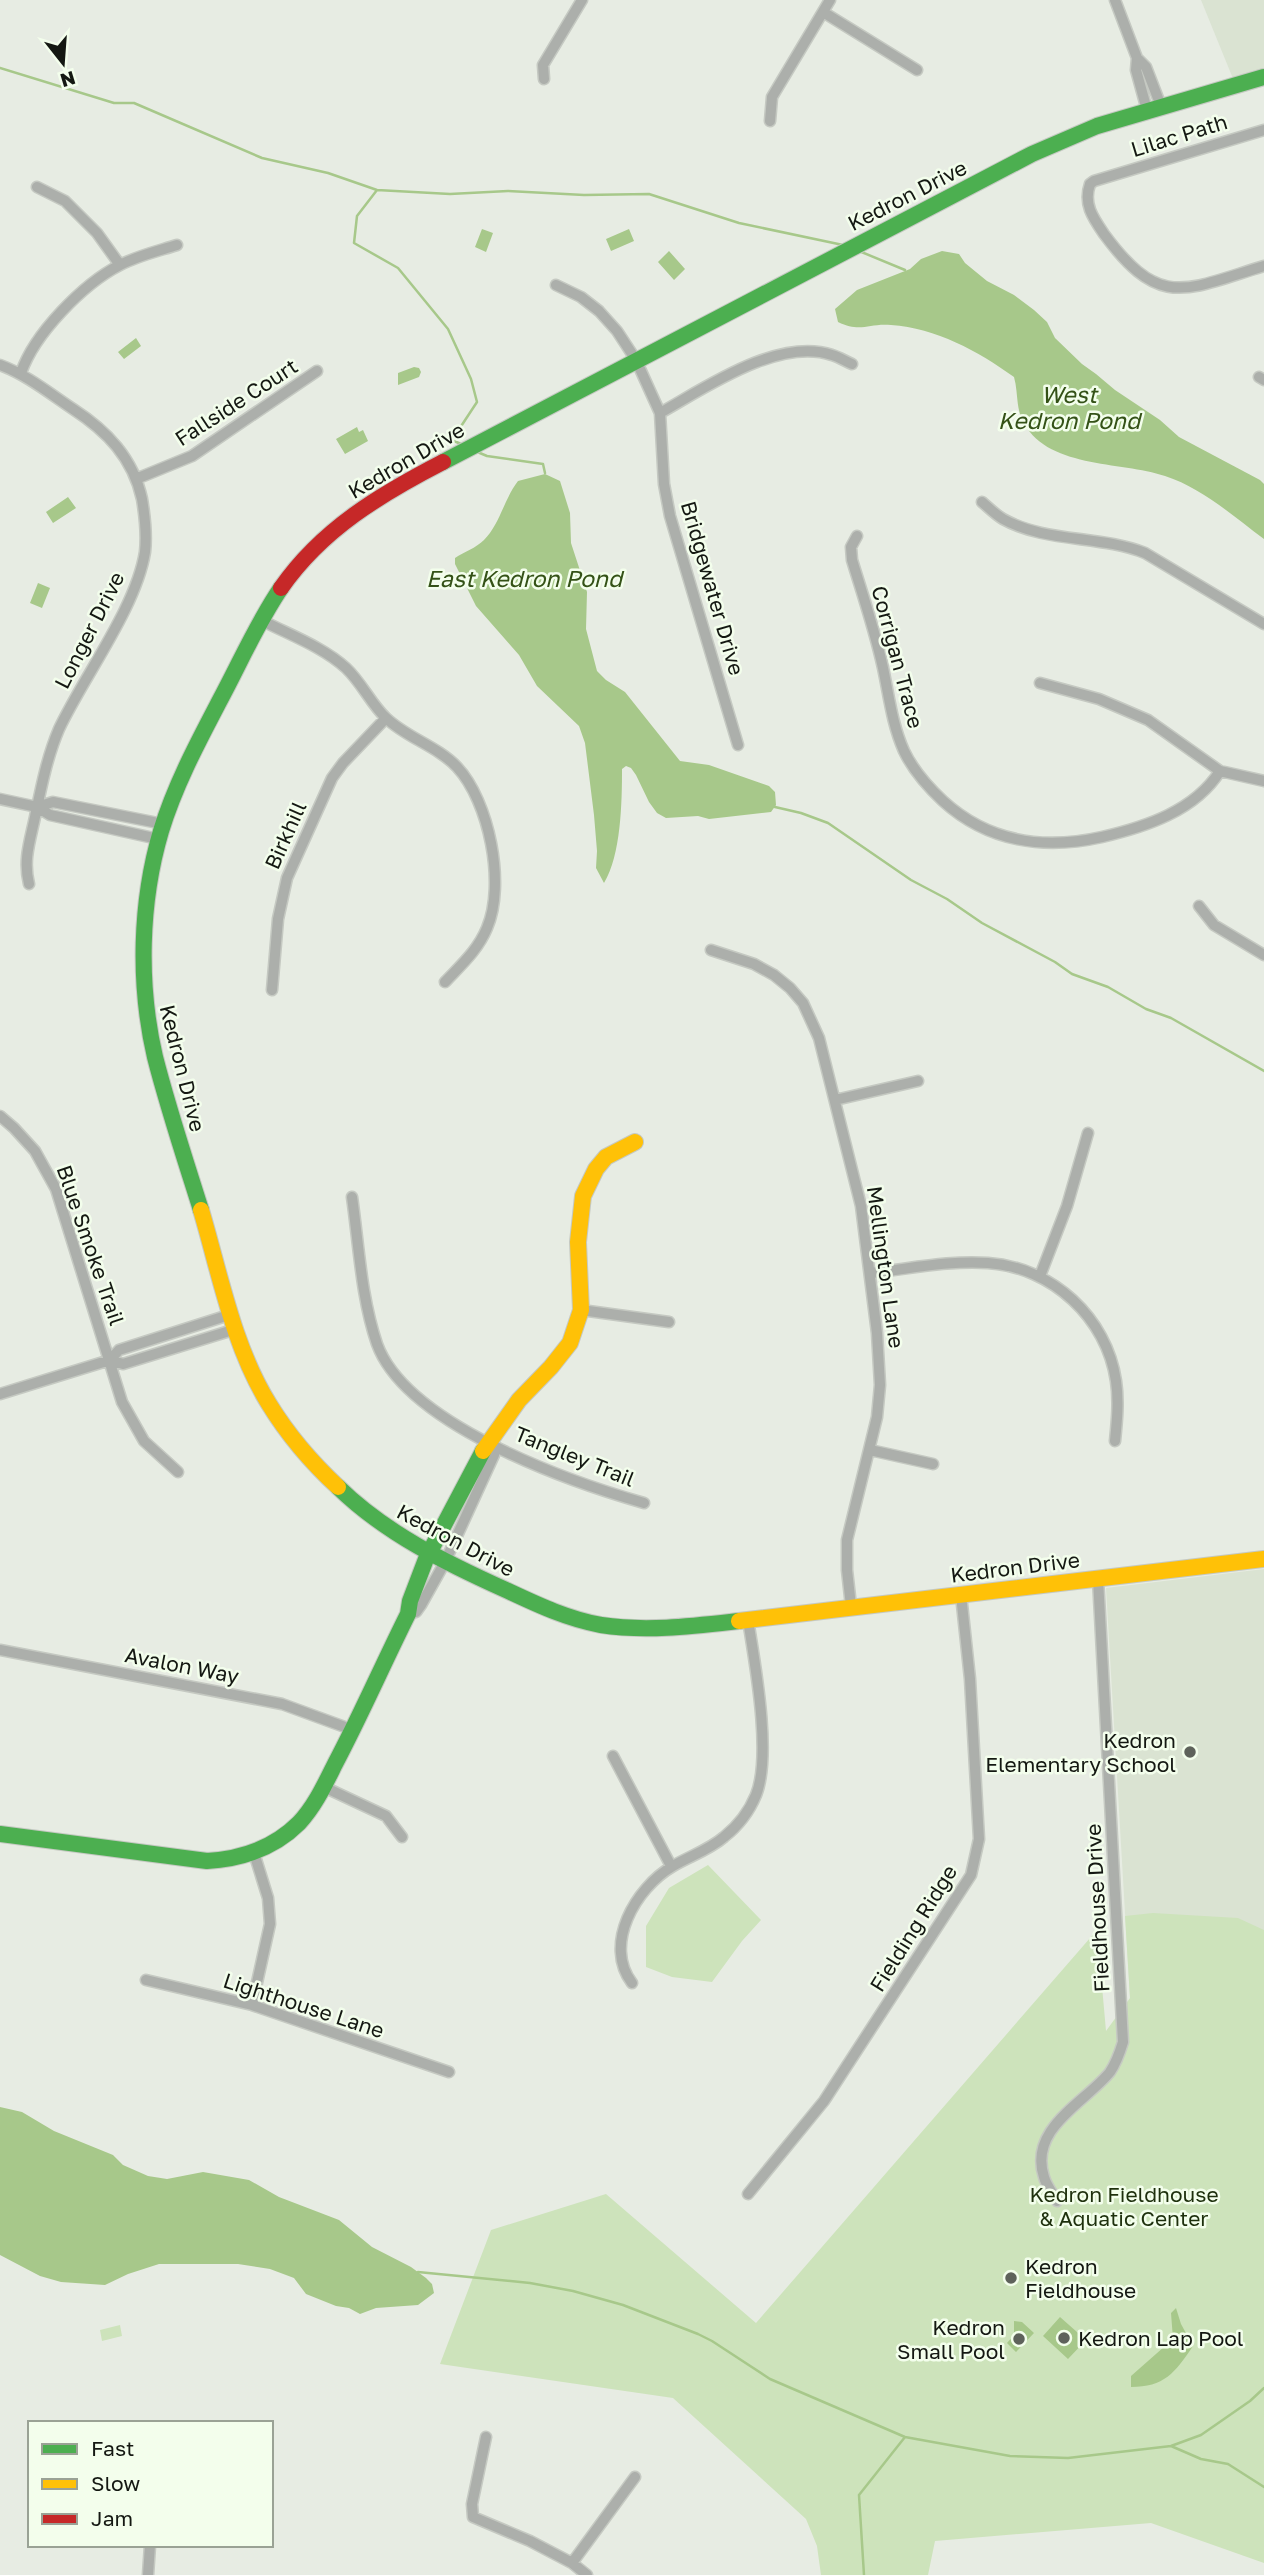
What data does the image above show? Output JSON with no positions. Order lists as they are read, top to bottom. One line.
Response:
{"streets":{"street":["Lilac Path","Kedron Drive","Fallside Court","Bridgewater Drive","Longer Drive","Corrigan Trace","Birkhill","Blue Smoke Trail","Mellington Lane","Tangley Trail","Avalon Way","Fieldhouse Drive","Fielding Ridge","Lighthouse Lane"]},"crossings":[["Kedron Drive","Bridgewater Drive"],["Kedron Drive","Mellington Lane"],["Kedron Drive","Fieldhouse Drive"],["Kedron Drive","Fielding Ridge"],["Fallside Court","Longer Drive"]],"water":["West Kedron Pond","East Kedron Pond"],"parks":["Kedron Fieldhouse & Aquatic Center"],"places":["Kedron Elementary School","Kedron Fieldhouse","Kedron Lap Pool","Kedron Small Pool"],"legend":["Fast","Slow","Jam"],"north":"bottom"}
